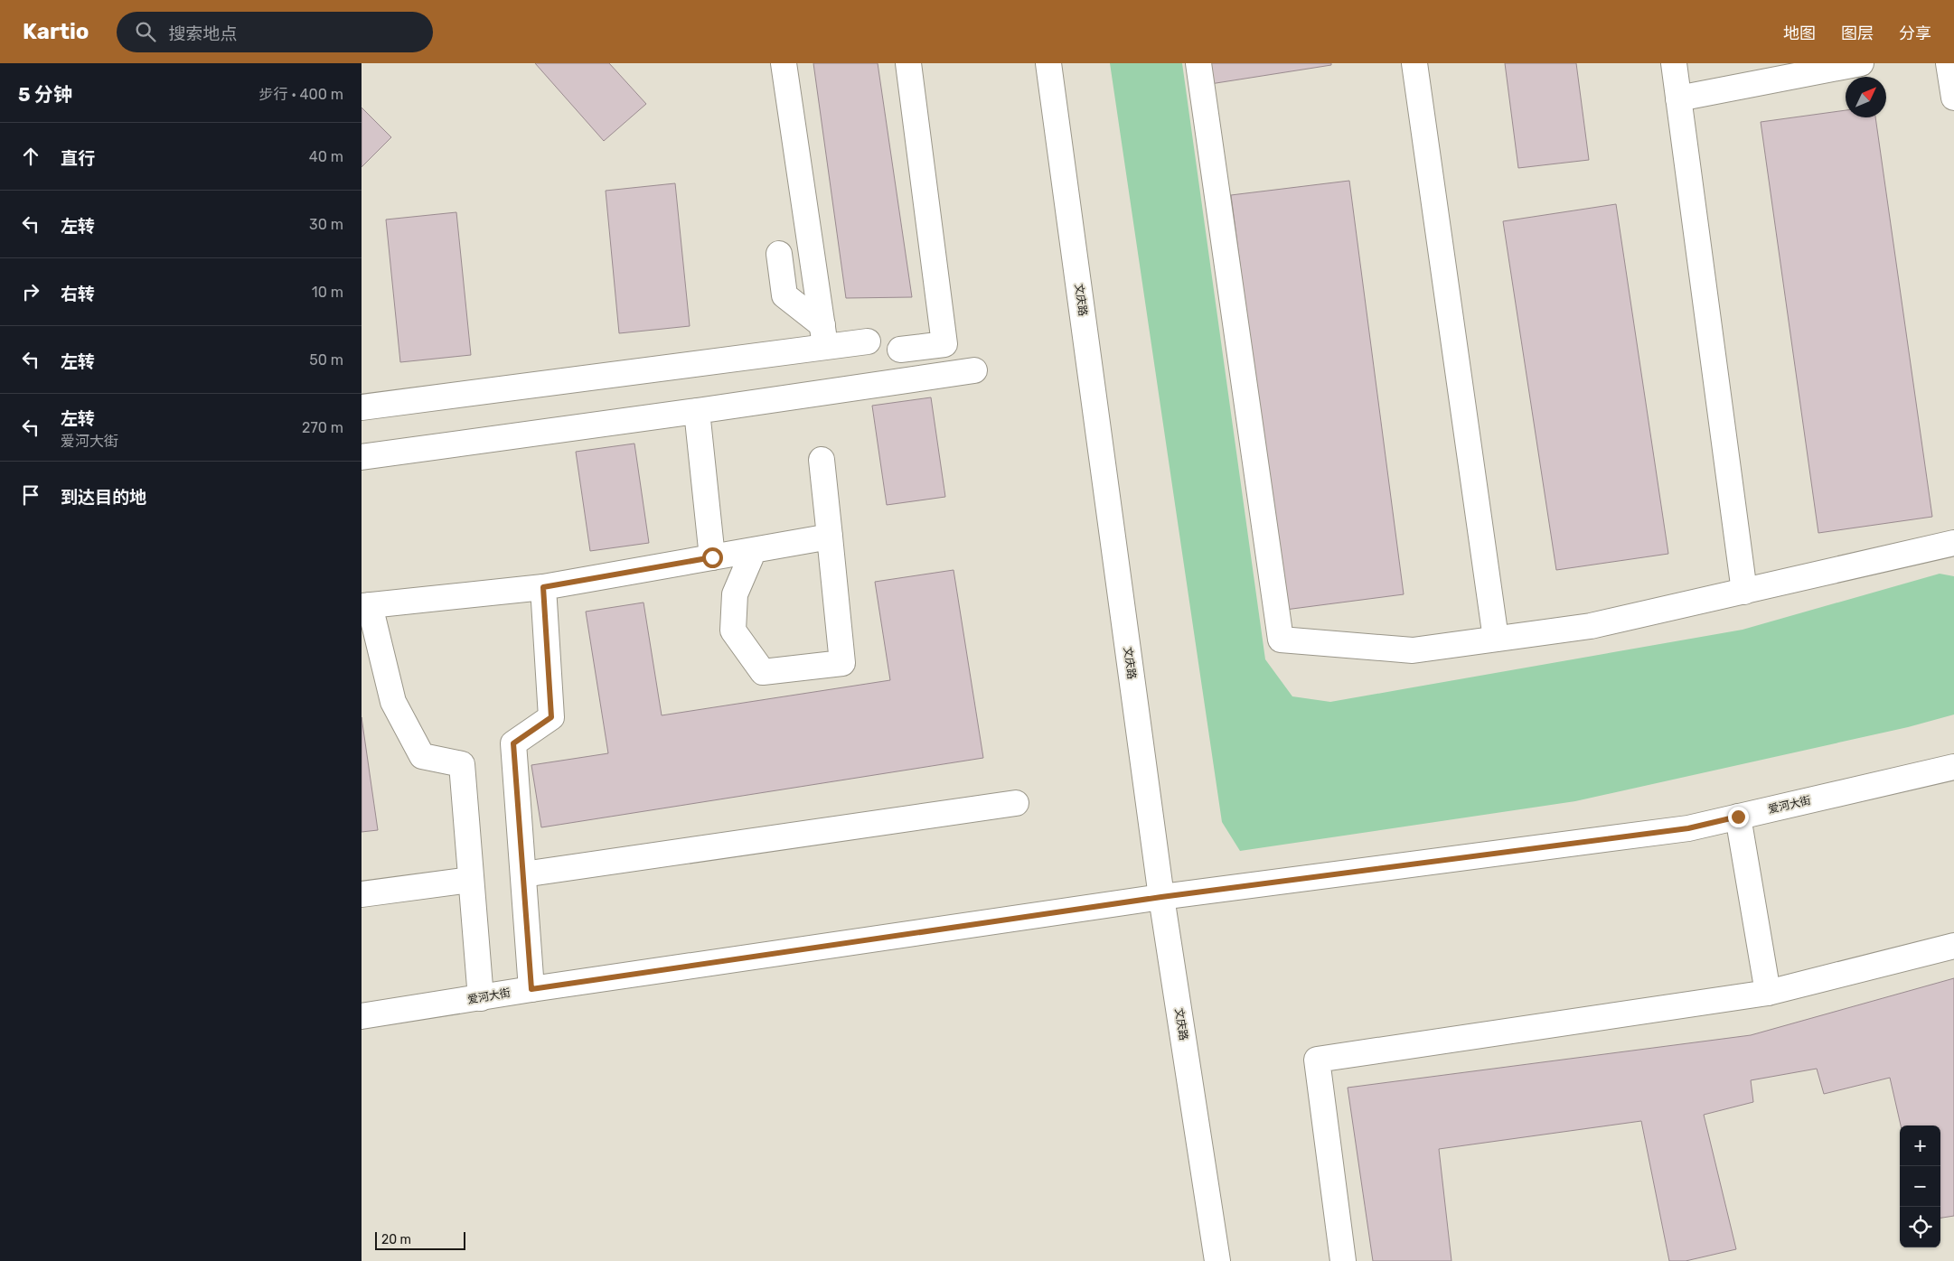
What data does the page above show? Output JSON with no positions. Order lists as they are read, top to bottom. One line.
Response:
{"streets":{"street":["文庆路","爱河大街"]},"crossings":[["文庆路","爱河大街"]],"scale_bar":"20 m","north":"top right","page":{"header":"Kartio","search":"搜索地点","nav":["地图","图层","分享"],"heading":["5 分钟","步行 · 400 m"],"list":[["直行","40 m"],["左转","30 m"],["右转","10 m"],["左转","50 m"],["左转","爱河大街","270 m"],"到达目的地"],"map_buttons":["+","−"],"scale":"20 m"}}
